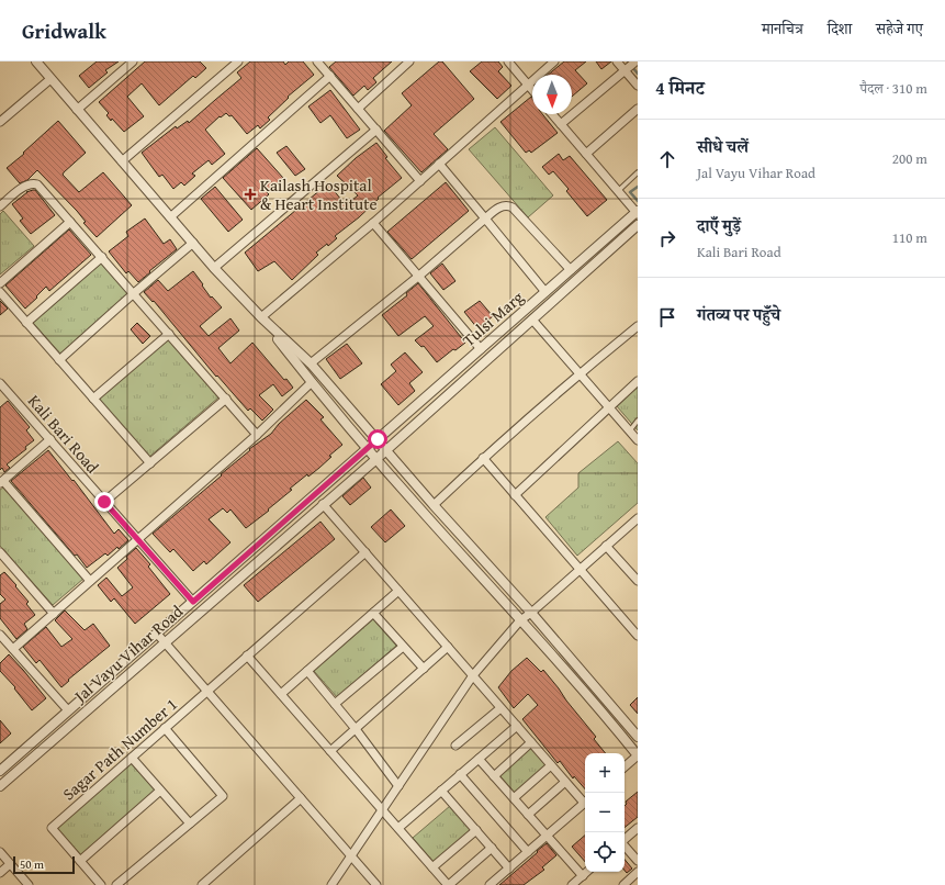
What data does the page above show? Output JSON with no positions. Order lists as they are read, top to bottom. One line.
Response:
{"streets":{"street":["Tulsi Marg","Kali Bari Road","Jal Vayu Vihar Road","Sagar Path Number 1"]},"crossings":[["Tulsi Marg","Jal Vayu Vihar Road"],["Kali Bari Road","Jal Vayu Vihar Road"]],"places":{"health":["Kailash Hospital & Heart Institute"]},"scale_bar":"50 m","north":"bottom","page":{"header":"Gridwalk","nav":["मानचित्र","दिशा","सहेजे गए"],"heading":["4 मिनट","पैदल · 310 m"],"list":[["सीधे चलें","Jal Vayu Vihar Road","200 m"],["दाएँ मुड़ें","Kali Bari Road","110 m"],"गंतव्य पर पहुँचे"],"map_buttons":["+","−"],"scale":"50 m"}}
